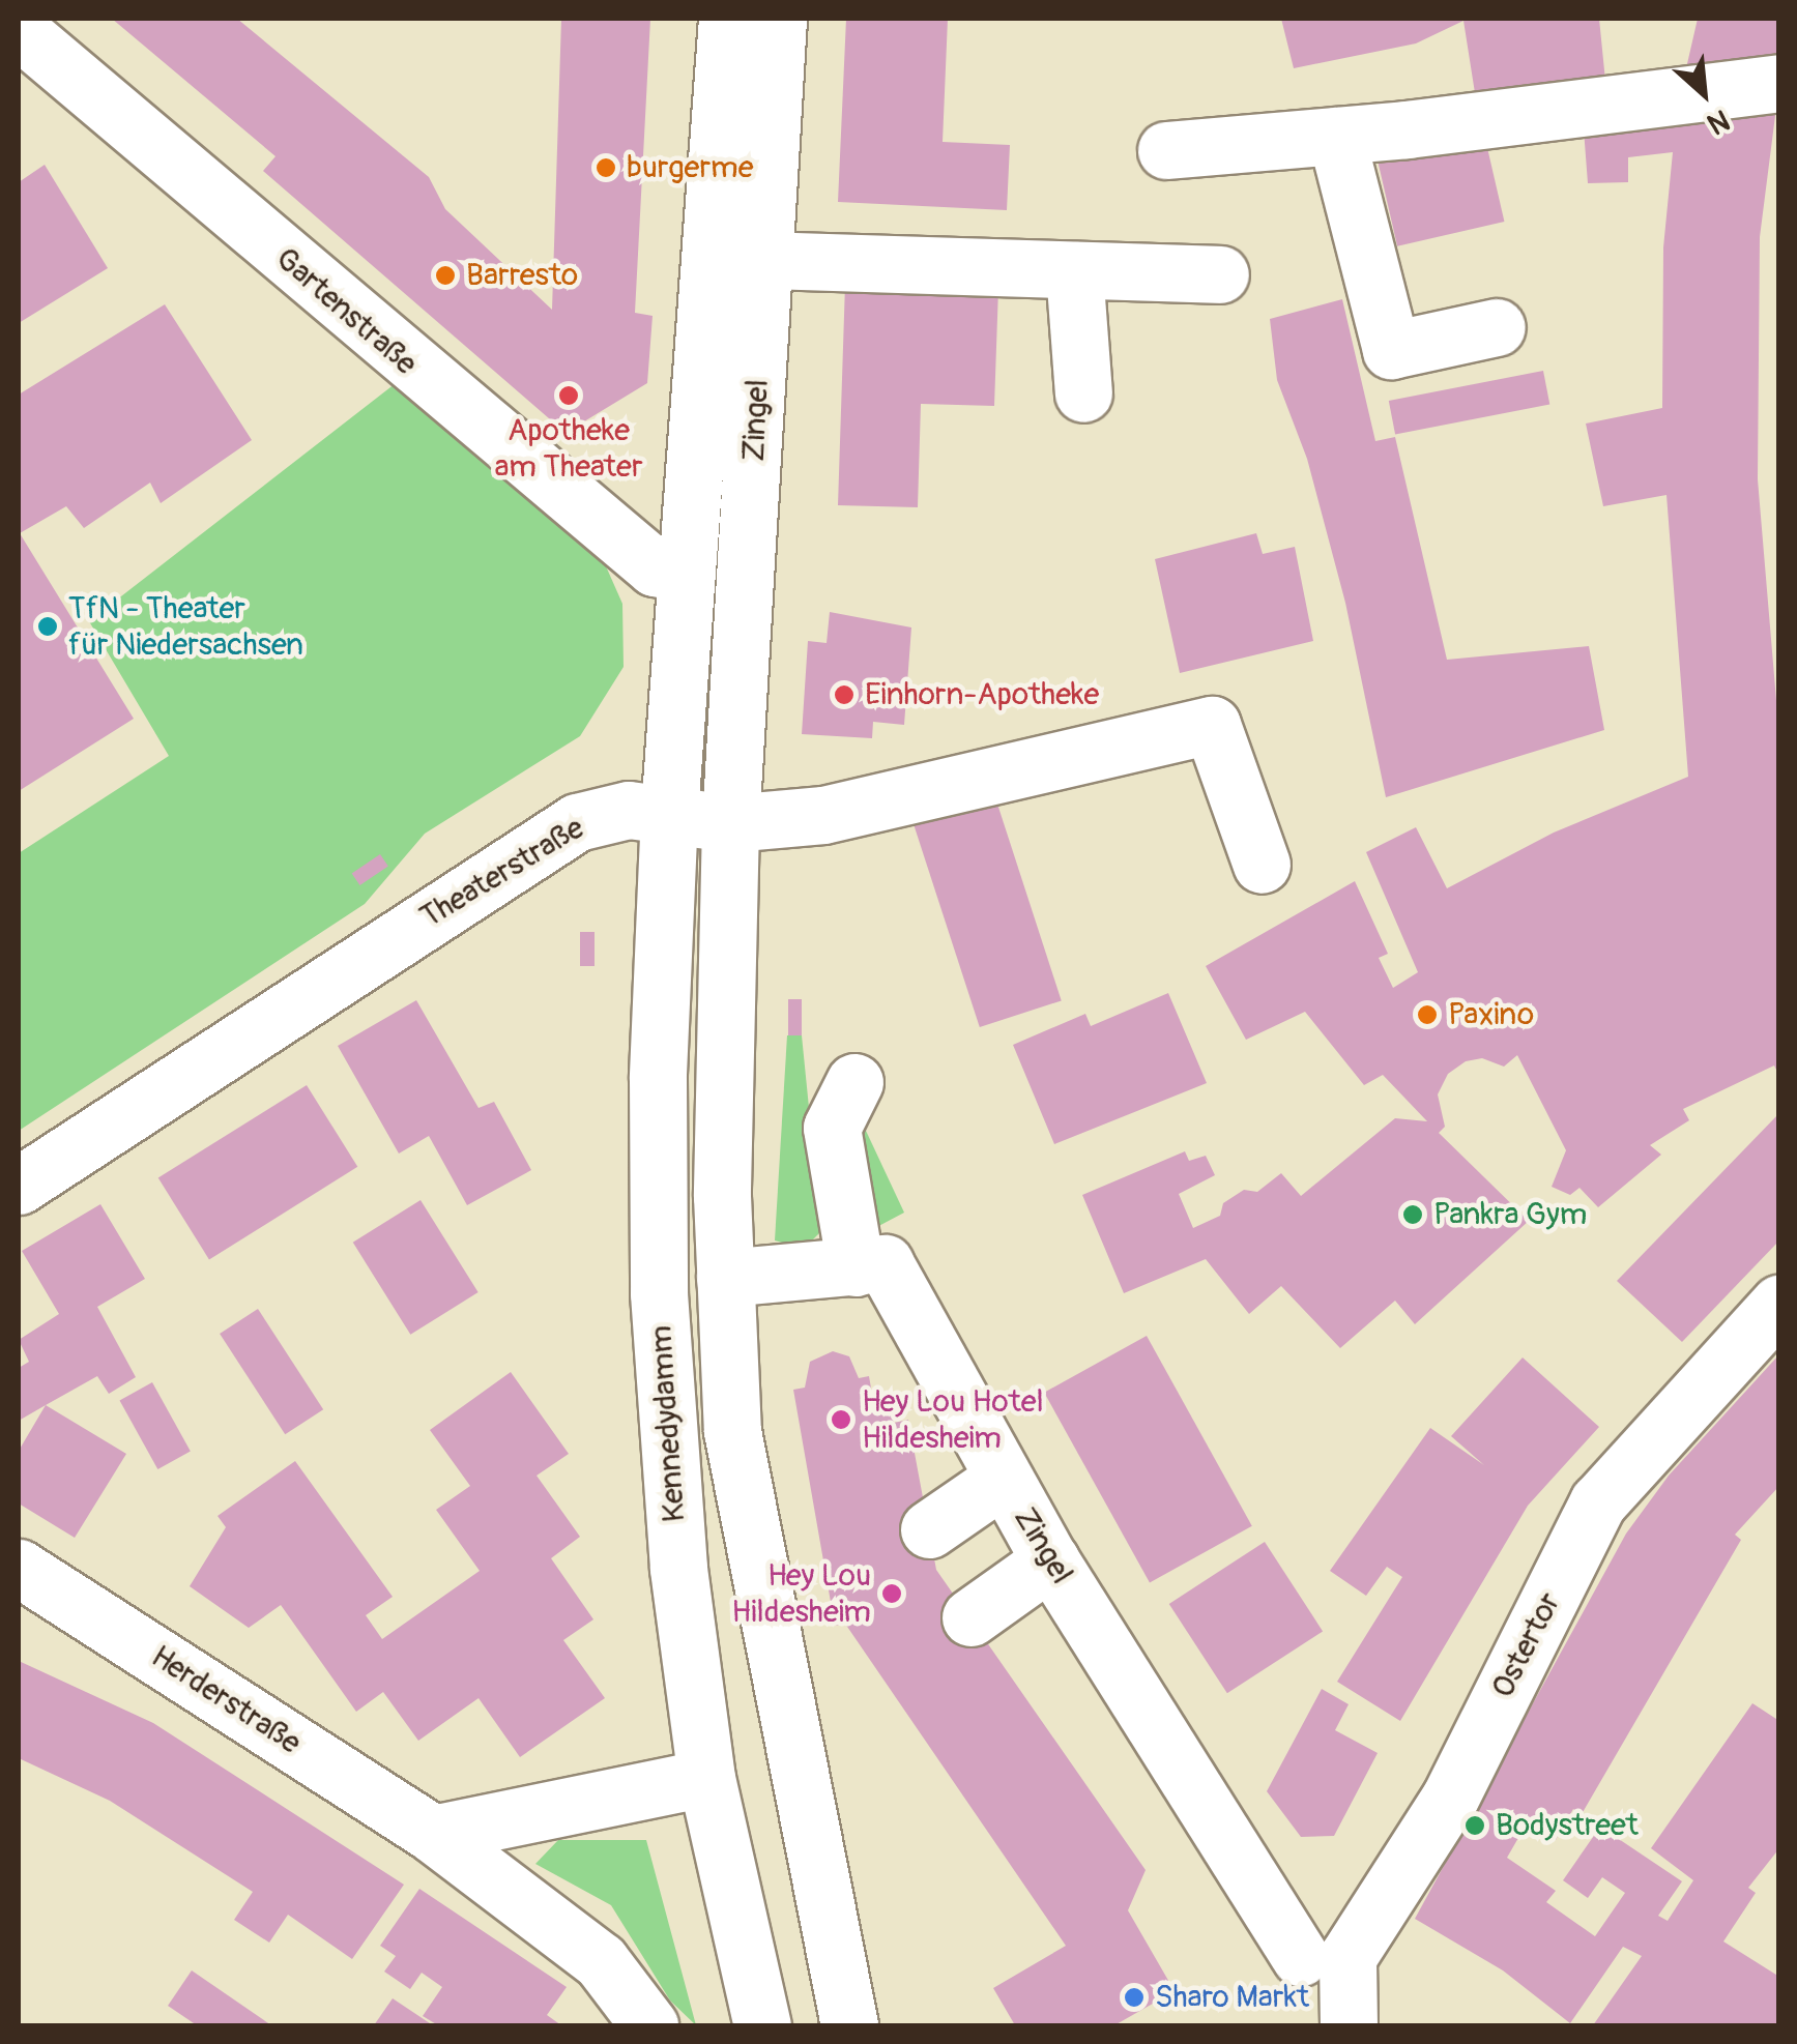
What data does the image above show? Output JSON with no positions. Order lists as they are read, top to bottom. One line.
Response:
{"streets":{"street":["Gartenstraße","Zingel","Theaterstraße","Kennedydamm","Ostertor","Herderstraße"]},"crossings":[["Gartenstraße","Zingel"],["Zingel","Theaterstraße"],["Zingel","Kennedydamm"],["Theaterstraße","Kennedydamm"]],"places":["burgerme","Barresto","Apotheke am Theater","TfN - Theater für Niedersachsen","Einhorn-Apotheke","Paxino","Pankra Gym","Hey Lou Hotel Hildesheim","Hey Lou Hildesheim","Bodystreet","Sharo Markt"],"north":"bottom right"}
